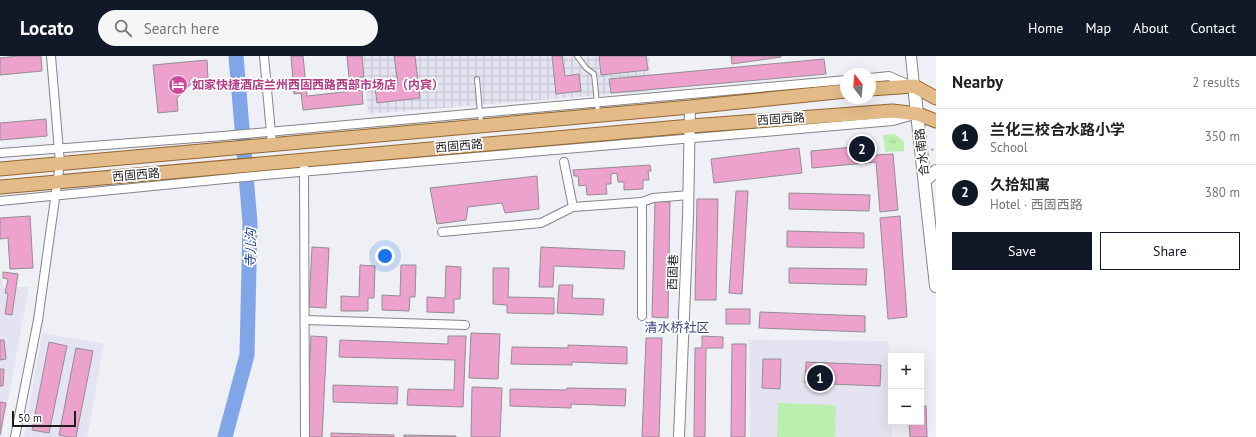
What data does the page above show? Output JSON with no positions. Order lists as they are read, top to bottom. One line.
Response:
{"streets":{"main road":["西固西路","合水南路"],"street":["西固巷"]},"crossings":[["西固西路","合水南路"],["西固西路","西固巷"]],"districts":["清水桥社区"],"water":["寺儿沟"],"places":{"hotel":["如家快捷酒店兰州西固西路西部市场店（内宾）"]},"scale_bar":"50 m","north":"top","page":{"header":"Locato","search":"Search here","nav":["Home","Map","About","Contact"],"heading":["Nearby","2 results"],"list":[{"mark":"1","name":"兰化三校合水路小学","note":"School","value":"350 m"},{"mark":"2","name":"久拾知寓","note":"Hotel · 西固西路","value":"380 m"}],"pins":["2","1"],"buttons":["Save","Share"],"map_buttons":["+","−"],"scale":"50 m"}}
